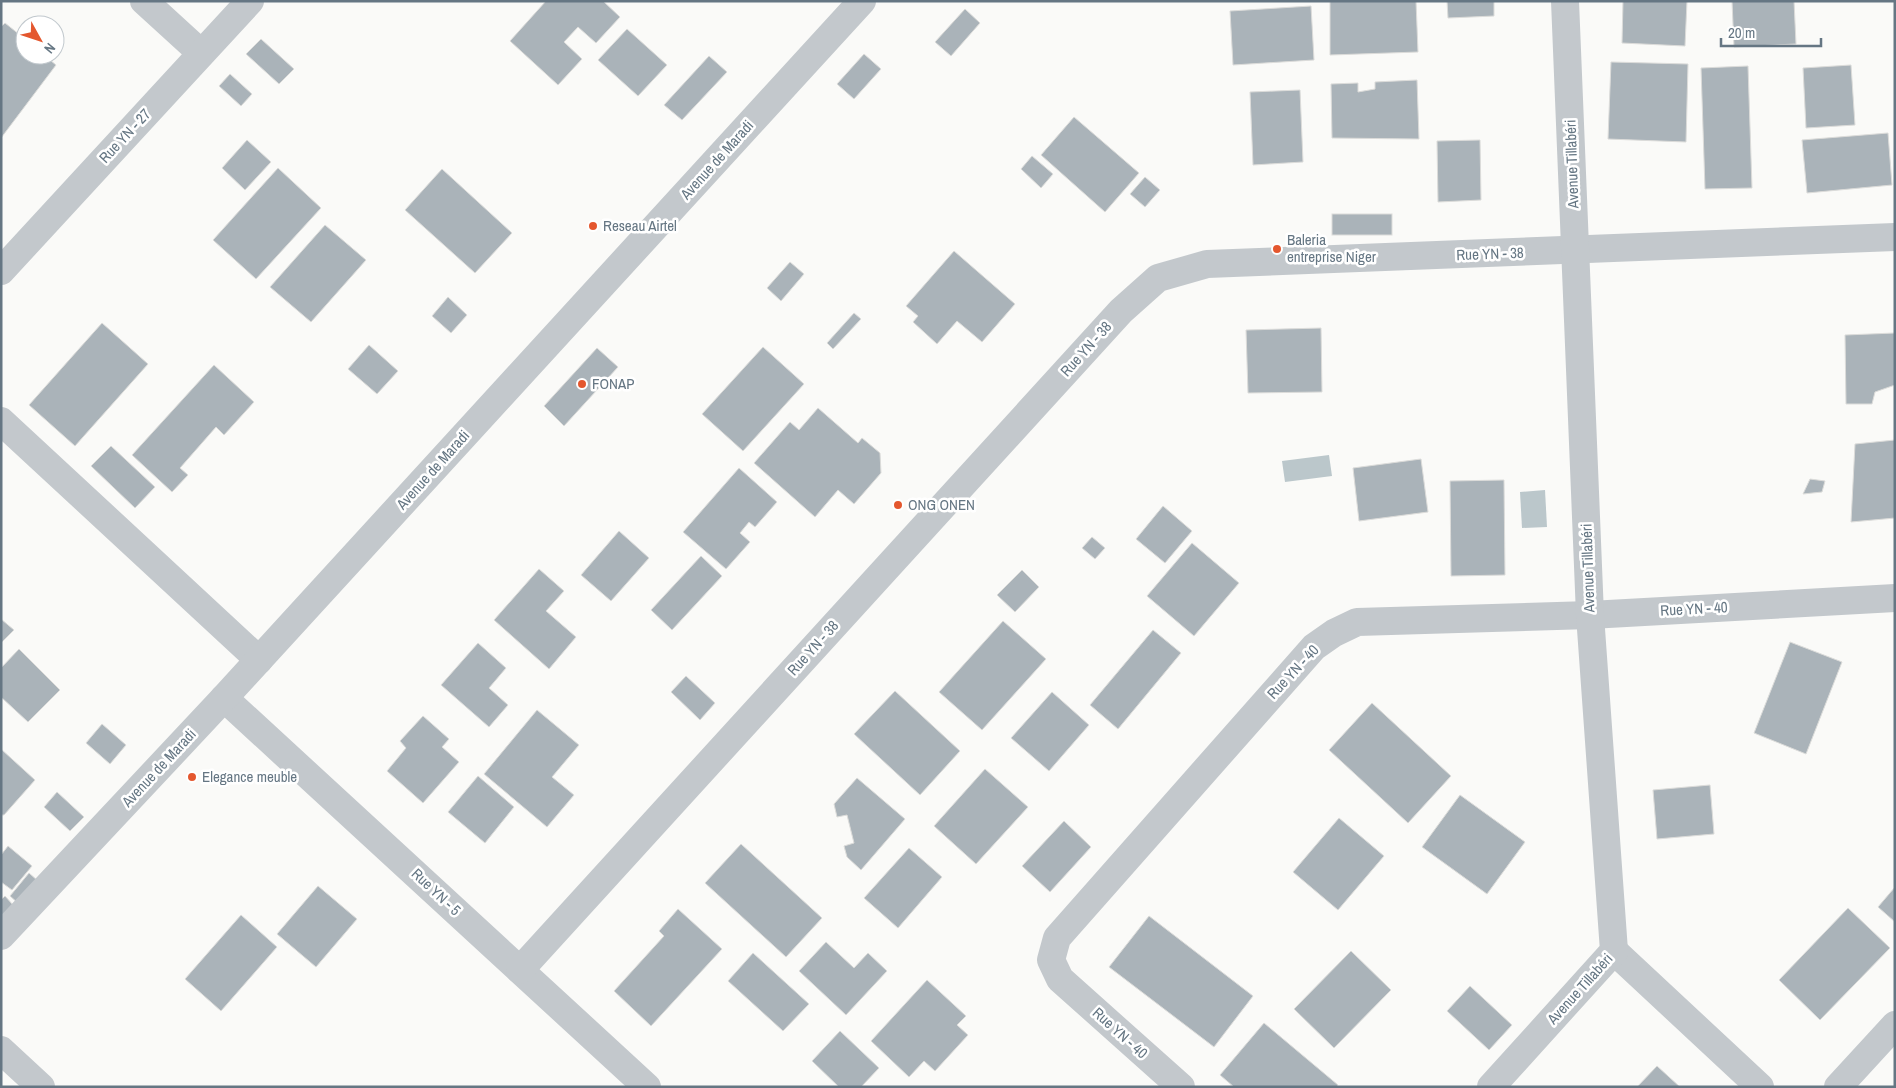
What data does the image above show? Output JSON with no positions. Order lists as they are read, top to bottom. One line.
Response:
{"streets":{"street":["Rue YN - 27","Avenue de Maradi","Avenue Tillabéri","Rue YN - 38","Rue YN - 40","Rue YN - 5"]},"crossings":[["Avenue de Maradi","Rue YN - 5"],["Avenue Tillabéri","Rue YN - 38"],["Avenue Tillabéri","Rue YN - 40"],["Rue YN - 38","Rue YN - 5"]],"places":["Reseau Airtel","Baleria entreprise Niger","FONAP","ONG ONEN","Elegance meuble"],"scale_bar":"20 m","north":"bottom right"}
